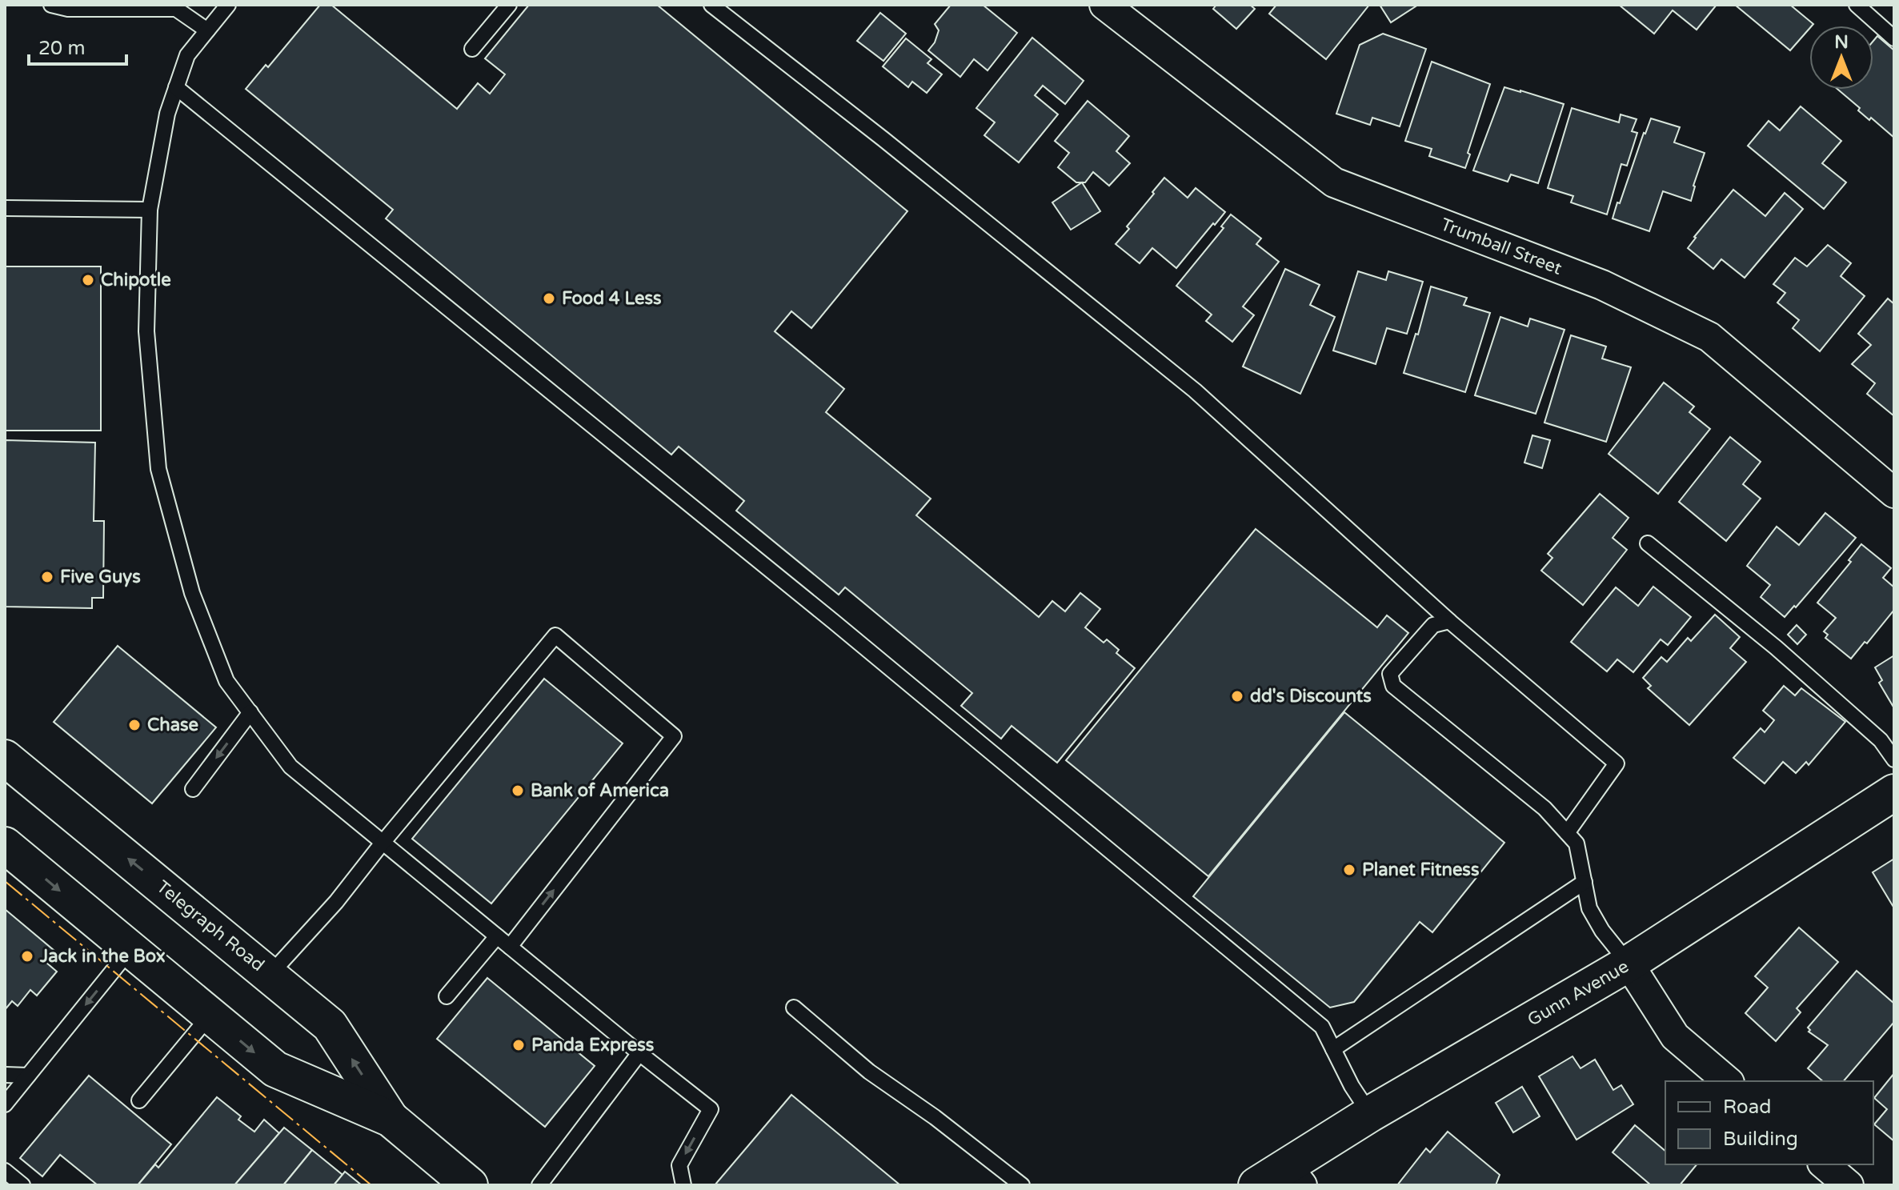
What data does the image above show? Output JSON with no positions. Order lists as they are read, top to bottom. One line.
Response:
{"streets":{"main road":["Telegraph Road","Gunn Avenue"],"street":["Trumball Street"]},"places":["Chipotle","Food 4 Less","Five Guys","dd's Discounts","Chase","Bank of America","Planet Fitness","Jack in the Box","Panda Express"],"legend":["Road","Building"],"scale_bar":"20 m","north":"top"}
